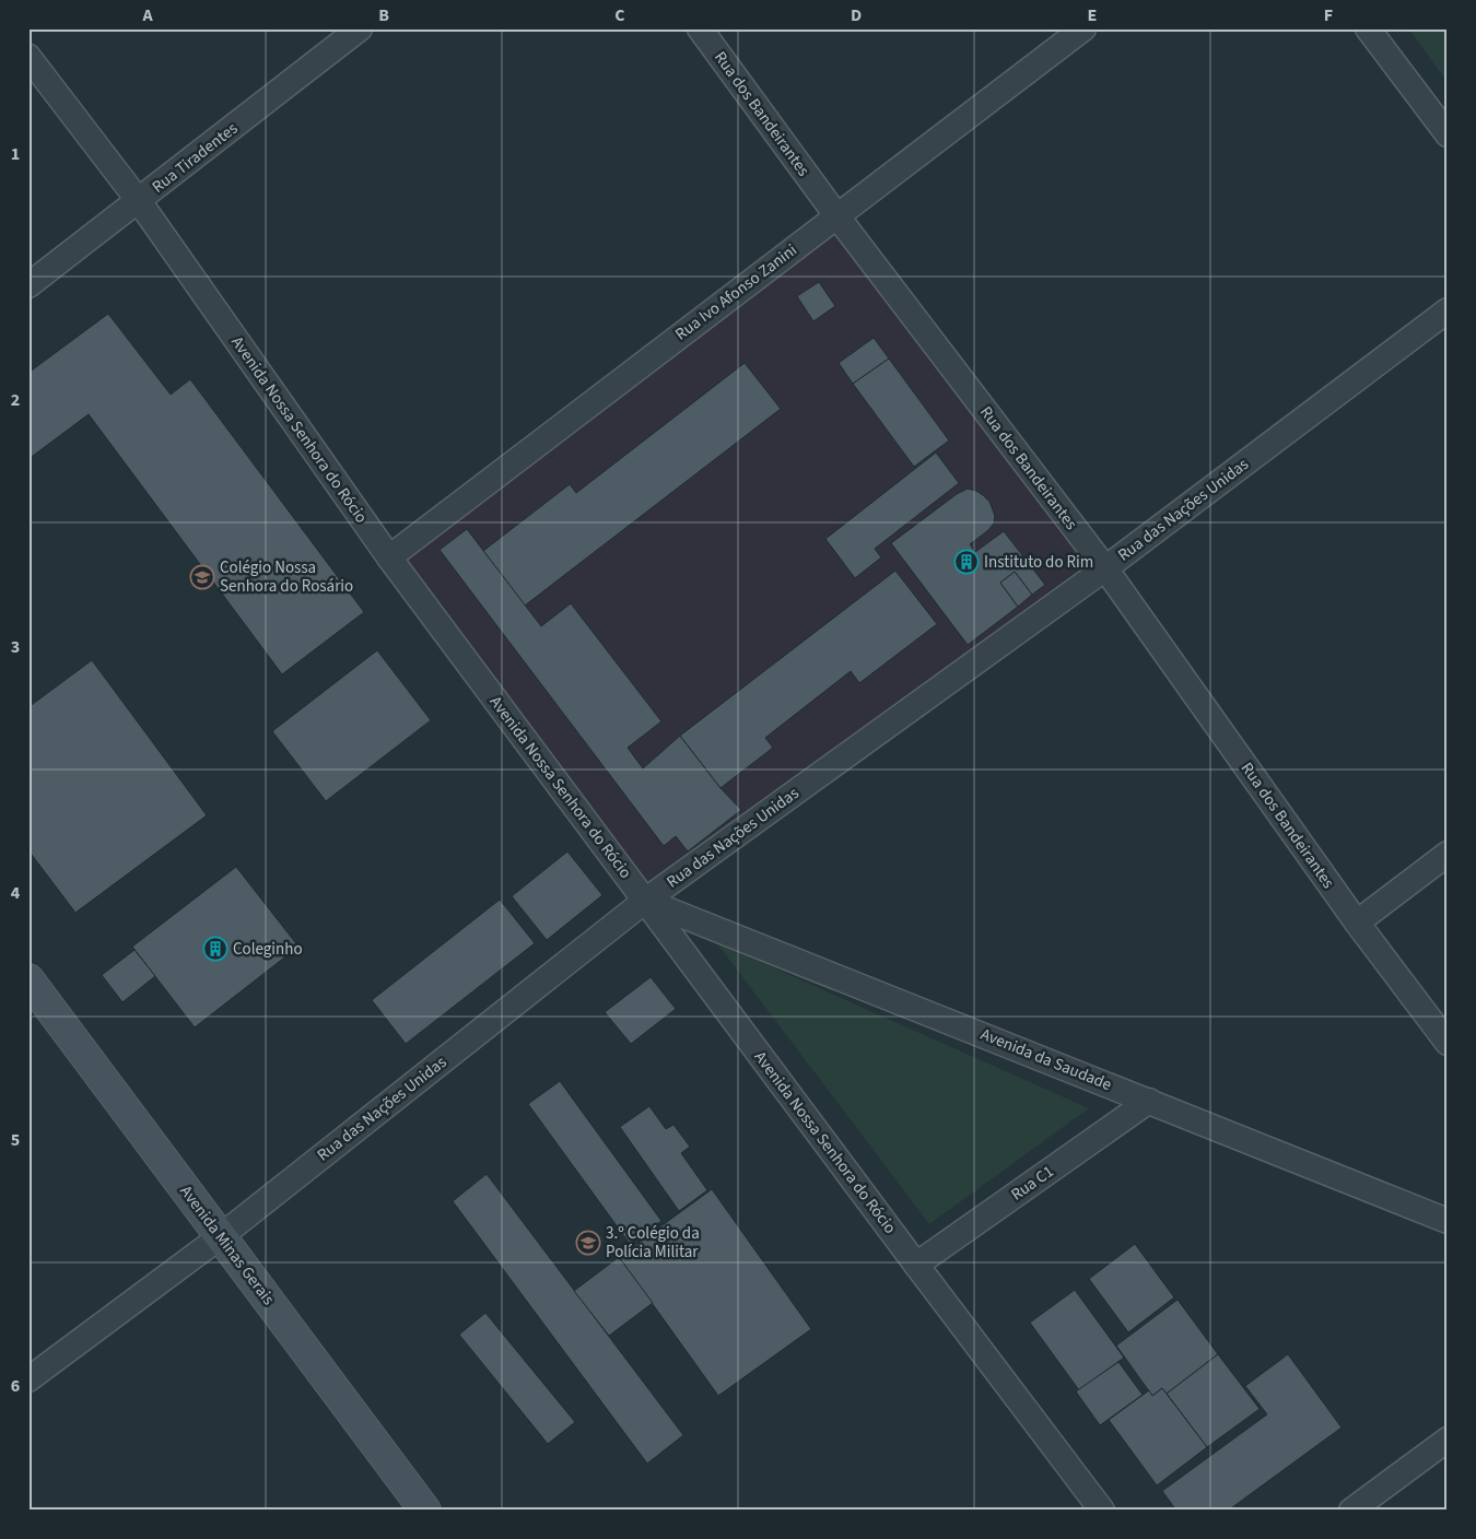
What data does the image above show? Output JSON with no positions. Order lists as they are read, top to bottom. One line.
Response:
{"streets":{"street":["Rua dos Bandeirantes","Rua Tiradentes","Rua Ivo Afonso Zanini","Avenida Nossa Senhora do Rócio","Rua das Nações Unidas","Avenida da Saudade","Rua C1","Avenida Minas Gerais"]},"crossings":[["Rua dos Bandeirantes","Rua Ivo Afonso Zanini"],["Rua dos Bandeirantes","Rua das Nações Unidas"],["Rua Tiradentes","Avenida Nossa Senhora do Rócio"],["Rua Ivo Afonso Zanini","Avenida Nossa Senhora do Rócio"],["Avenida Nossa Senhora do Rócio","Rua das Nações Unidas"],["Avenida Nossa Senhora do Rócio","Avenida da Saudade"],["Avenida Nossa Senhora do Rócio","Rua C1"],["Rua das Nações Unidas","Avenida da Saudade"],["Rua das Nações Unidas","Avenida Minas Gerais"],["Avenida da Saudade","Rua C1"]],"places":{"building":["Instituto do Rim","Coleginho"],"school or university":["Colégio Nossa Senhora do Rosário","3.º Colégio da Polícia Militar"]},"grid":{"columns":["A","B","C","D","E","F"],"rows":["1","2","3","4","5","6"]}}
